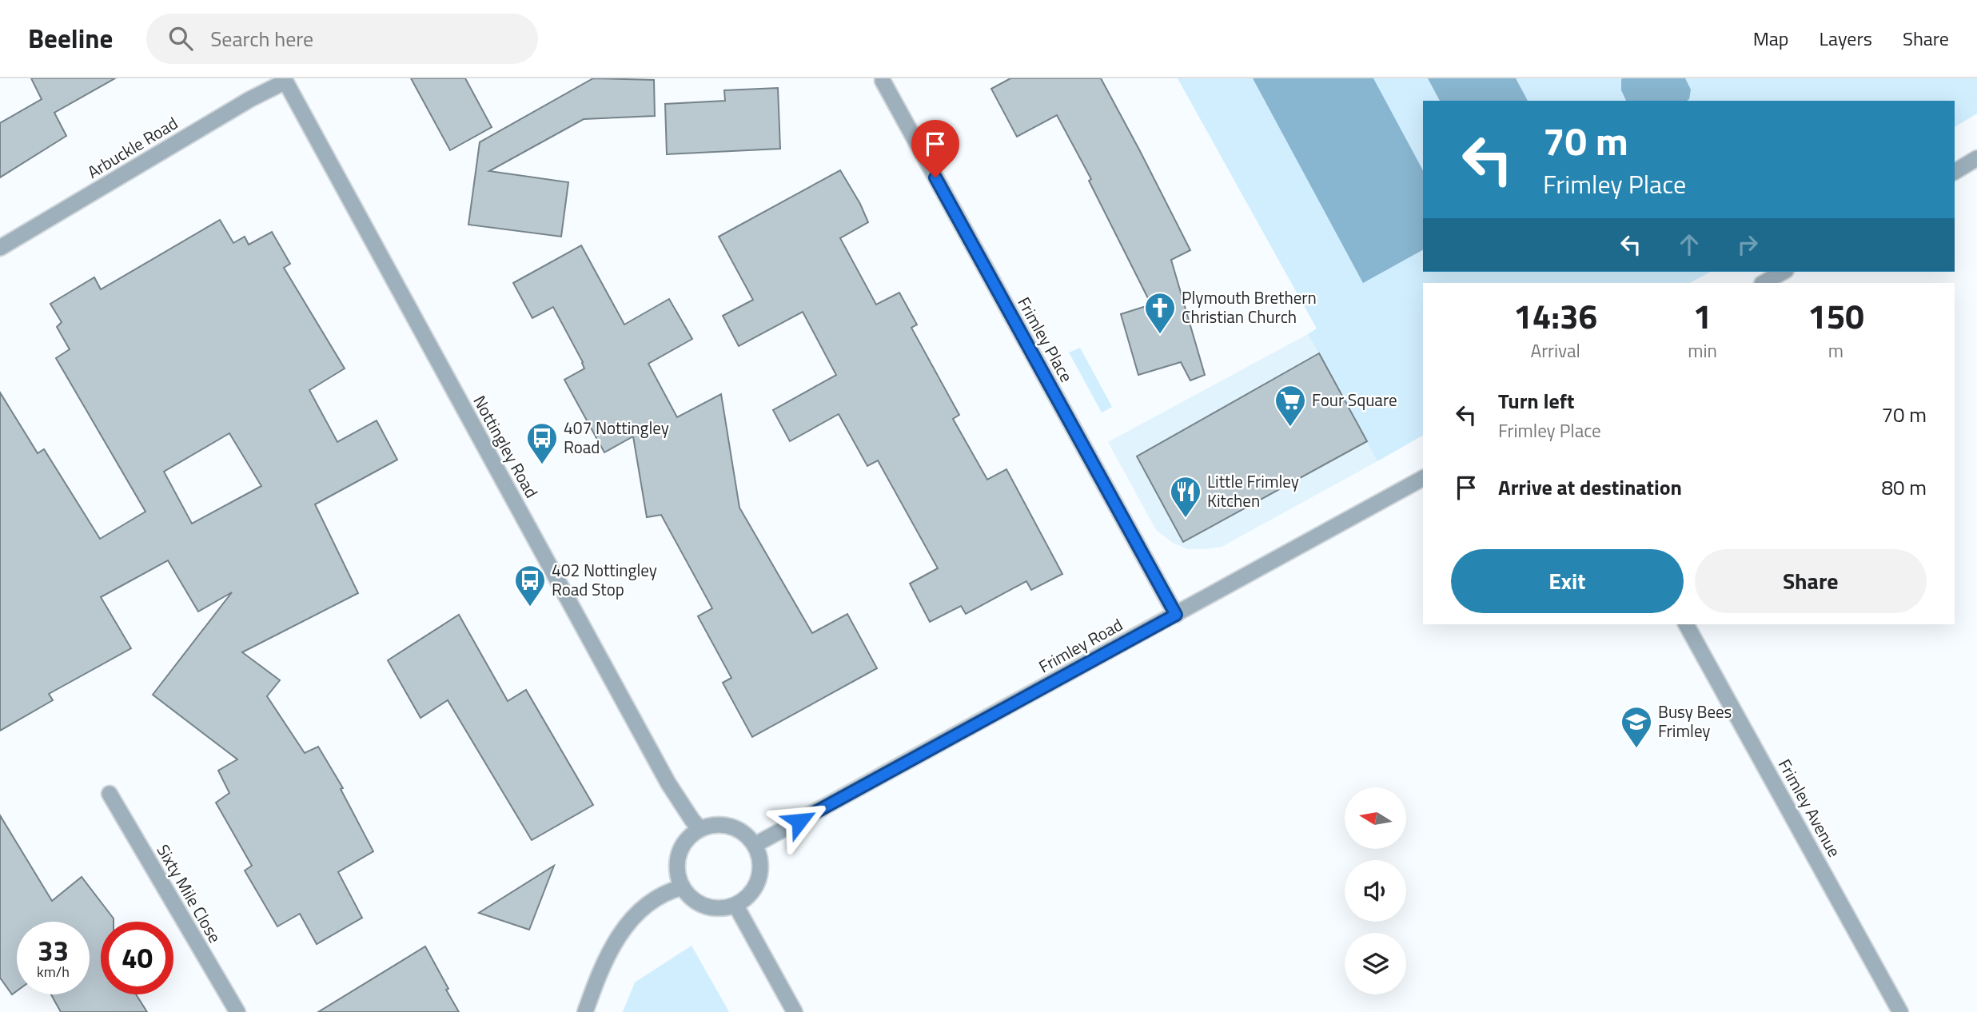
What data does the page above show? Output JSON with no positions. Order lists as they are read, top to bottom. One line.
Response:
{"streets":{"street":["Arbuckle Road","Frimley Place","Nottingley Road","Frimley Road","Frimley Avenue","Sixty Mile Close"]},"crossings":[["Arbuckle Road","Nottingley Road"],["Frimley Place","Frimley Road"],["Nottingley Road","Frimley Road"]],"places":{"church":["Plymouth Brethern Christian Church"],"supermarket":["Four Square"],"bus stop":["407 Nottingley Road","402 Nottingley Road Stop"],"restaurant":["Little Frimley Kitchen"],"school or university":["Busy Bees Frimley"]},"north":"left","page":{"header":"Beeline","search":"Search here","nav":["Map","Layers","Share"],"turn":["70 m","Frimley Place"],"eta":["14:36","Arrival","1","min","150","m"],"list":[{"name":"Turn left","note":"Frimley Place","value":"70 m"},{"name":"Arrive at destination","value":"80 m"}],"buttons":["Exit","Share"],"speed":"33 km/h","limit":"40"}}
